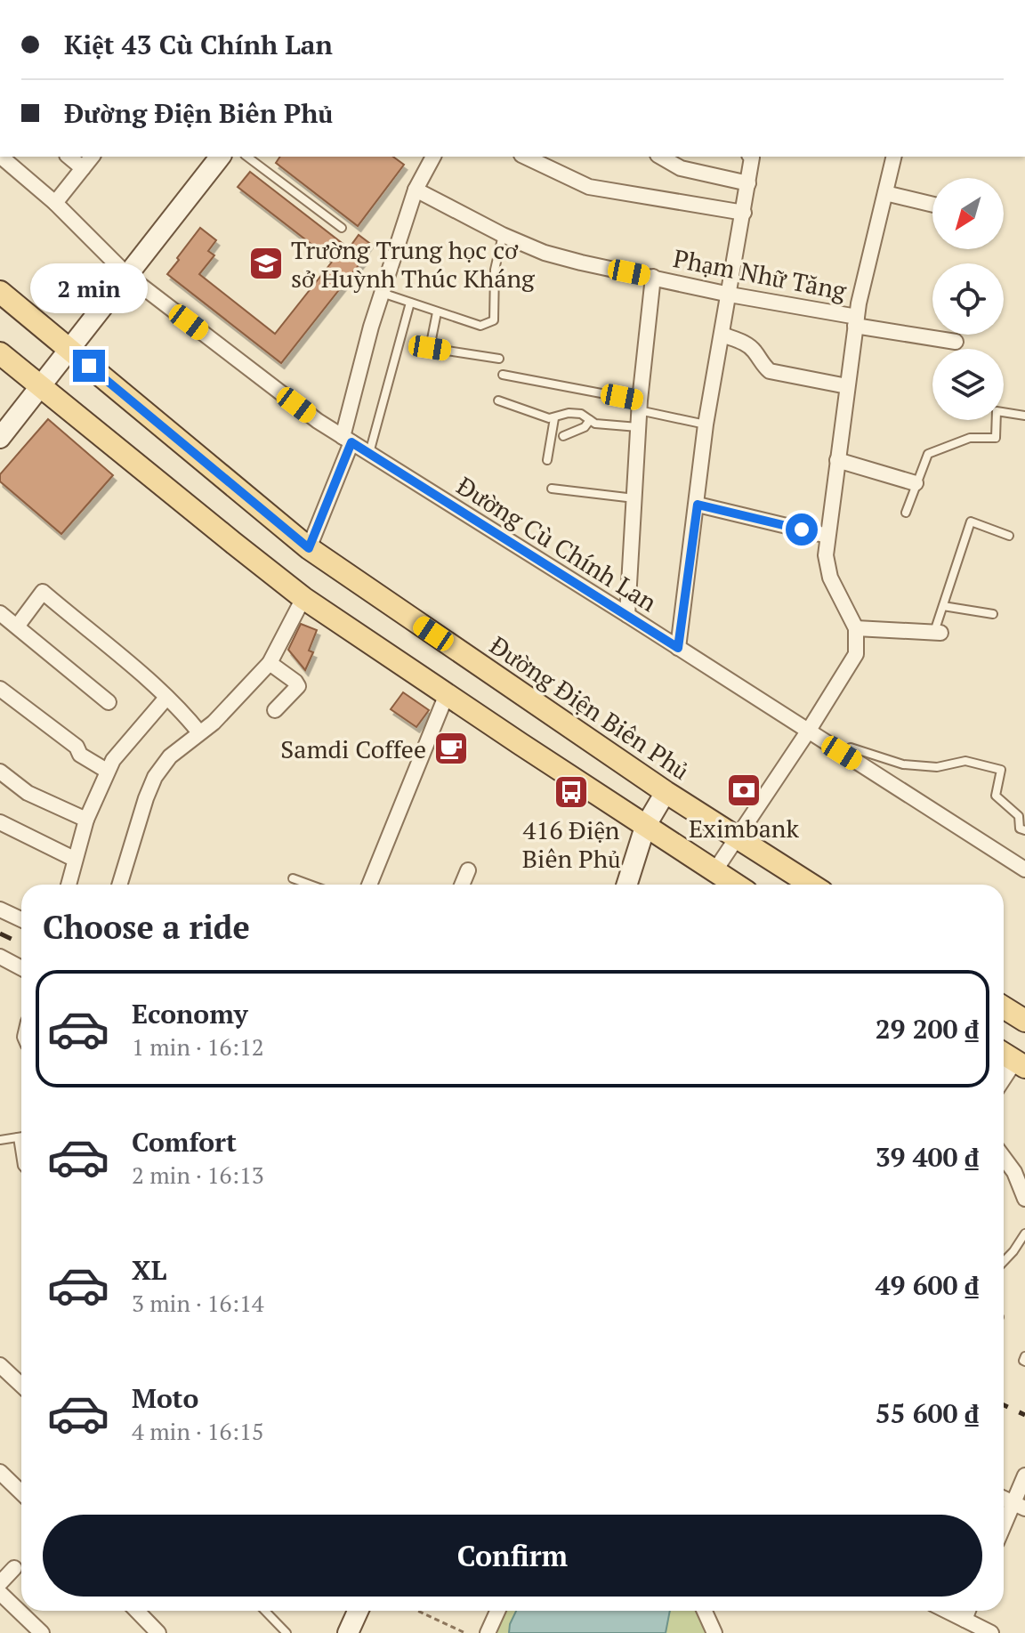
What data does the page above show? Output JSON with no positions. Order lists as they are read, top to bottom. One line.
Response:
{"streets":{"main road":["Đường Điện Biên Phủ"],"street":["Phạm Nhữ Tăng","Đường Cù Chính Lan"]},"places":{"school or university":["Trường Trung học cơ sở Huỳnh Thúc Kháng"],"cafe":["Samdi Coffee"],"bank":["Eximbank"],"bus stop":["416 Điện Biên Phủ"]},"north":"bottom left","page":{"banner":["Kiệt 43 Cù Chính Lan","Đường Điện Biên Phủ"],"bubble":"2 min","heading":"Choose a ride","list":[{"name":"Economy","note":"1 min · 16:12","value":"29 200 ₫"},{"name":"Comfort","note":"2 min · 16:13","value":"39 400 ₫"},{"name":"XL","note":"3 min · 16:14","value":"49 600 ₫"},{"name":"Moto","note":"4 min · 16:15","value":"55 600 ₫"}],"buttons":"Confirm"}}
